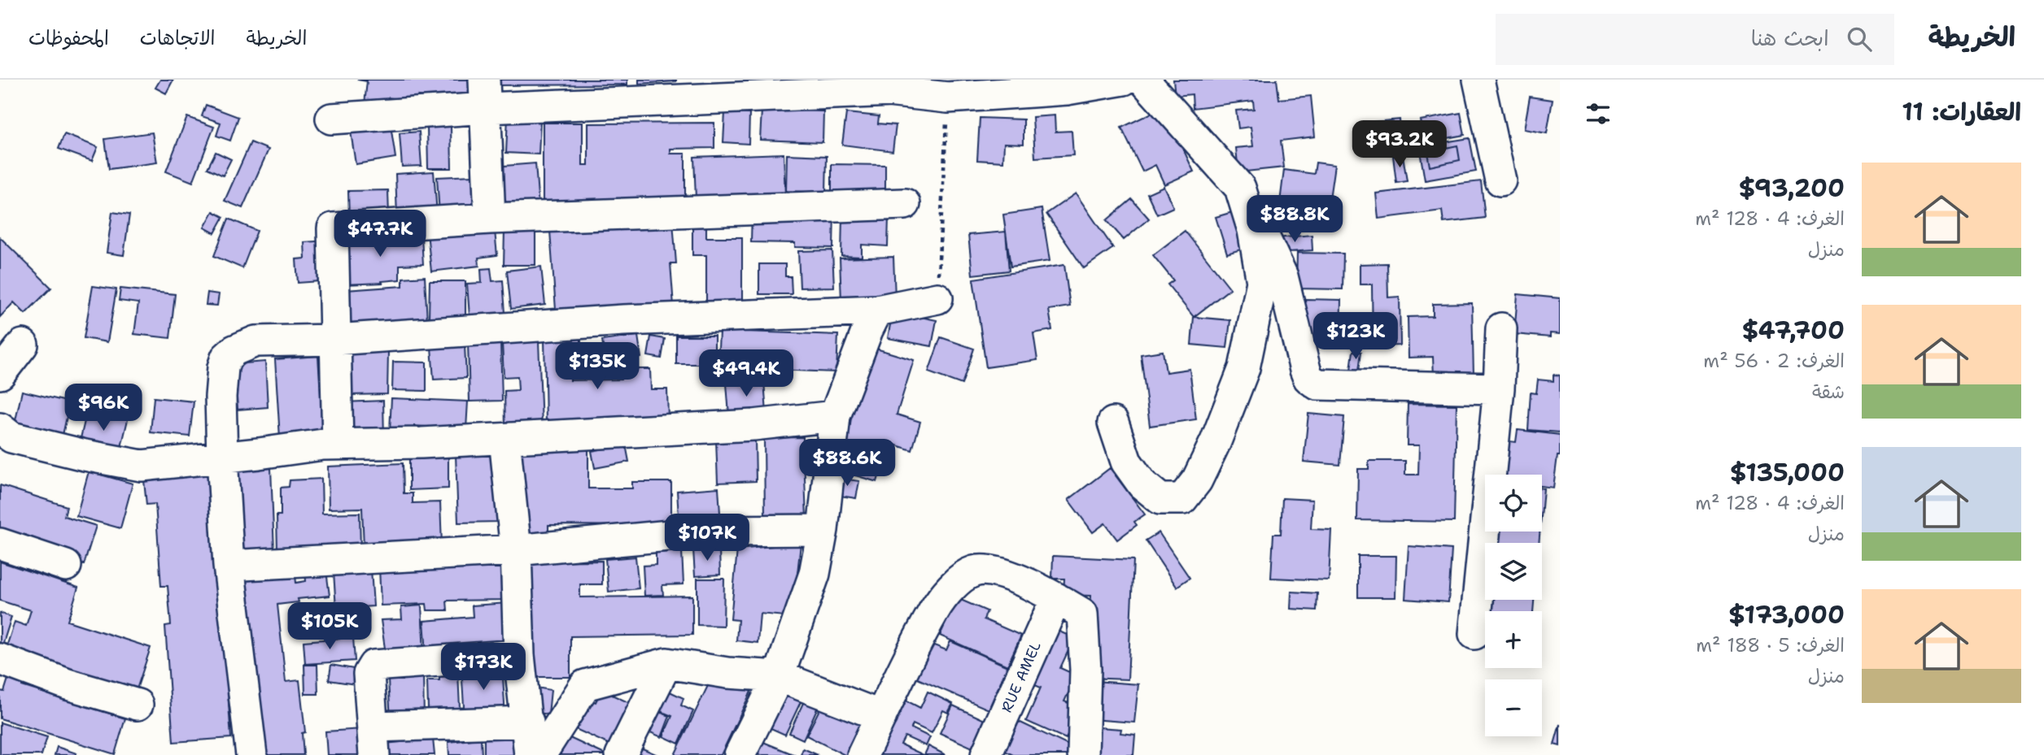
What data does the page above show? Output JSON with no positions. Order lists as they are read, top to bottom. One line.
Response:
{"streets":{"street":["RUE AMEL"]},"page":{"header":"الخريطة","search":"ابحث هنا","nav":["الخريطة","الاتجاهات","المحفوظات"],"heading":"العقارات: 11","price":["$93.2K","$88.8K","$47.7K","$123K","$135K","$49.4K","$96K","$88.6K","$107K","$105K","$173K"],"list":[{"name":"$93,200","note":"الغرف: 4 · 128 m² · منزل"},{"name":"$47,700","note":"الغرف: 2 · 56 m² · شقة"},{"name":"$135,000","note":"الغرف: 4 · 128 m² · منزل"},{"name":"$173,000","note":"الغرف: 5 · 188 m² · منزل"}],"map_buttons":["+","−"]}}
